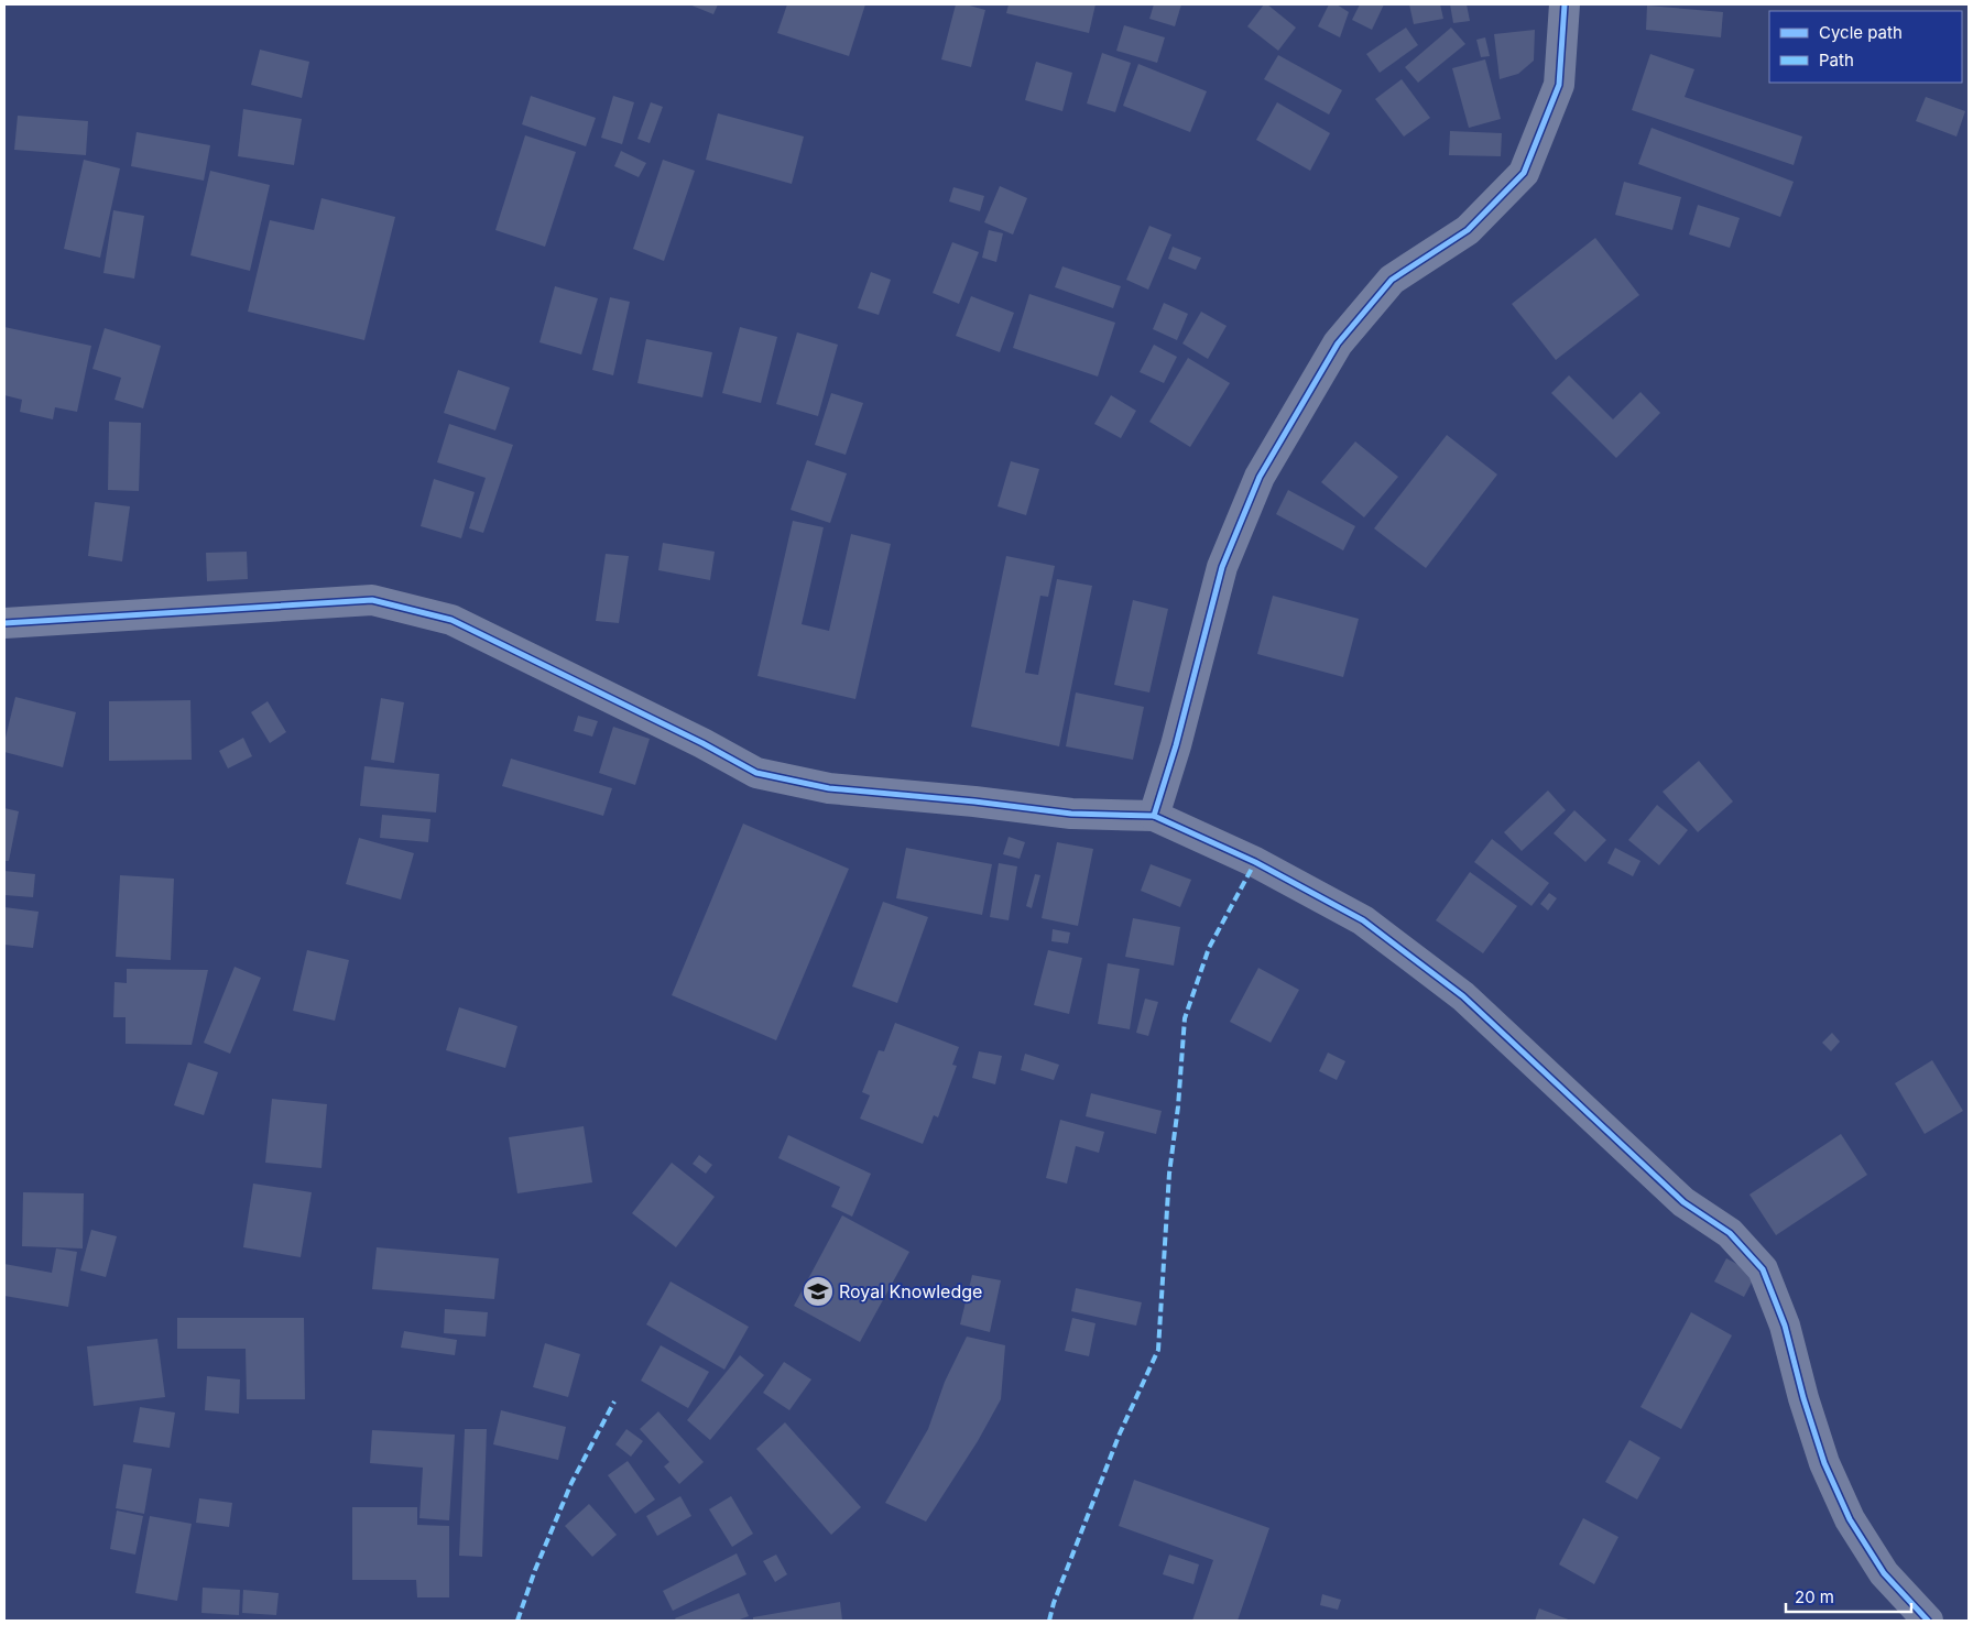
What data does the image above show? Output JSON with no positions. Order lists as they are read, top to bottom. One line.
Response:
{"places":{"school or university":["Royal Knowledge"]},"legend":["Cycle path","Path"],"scale_bar":"20 m"}
